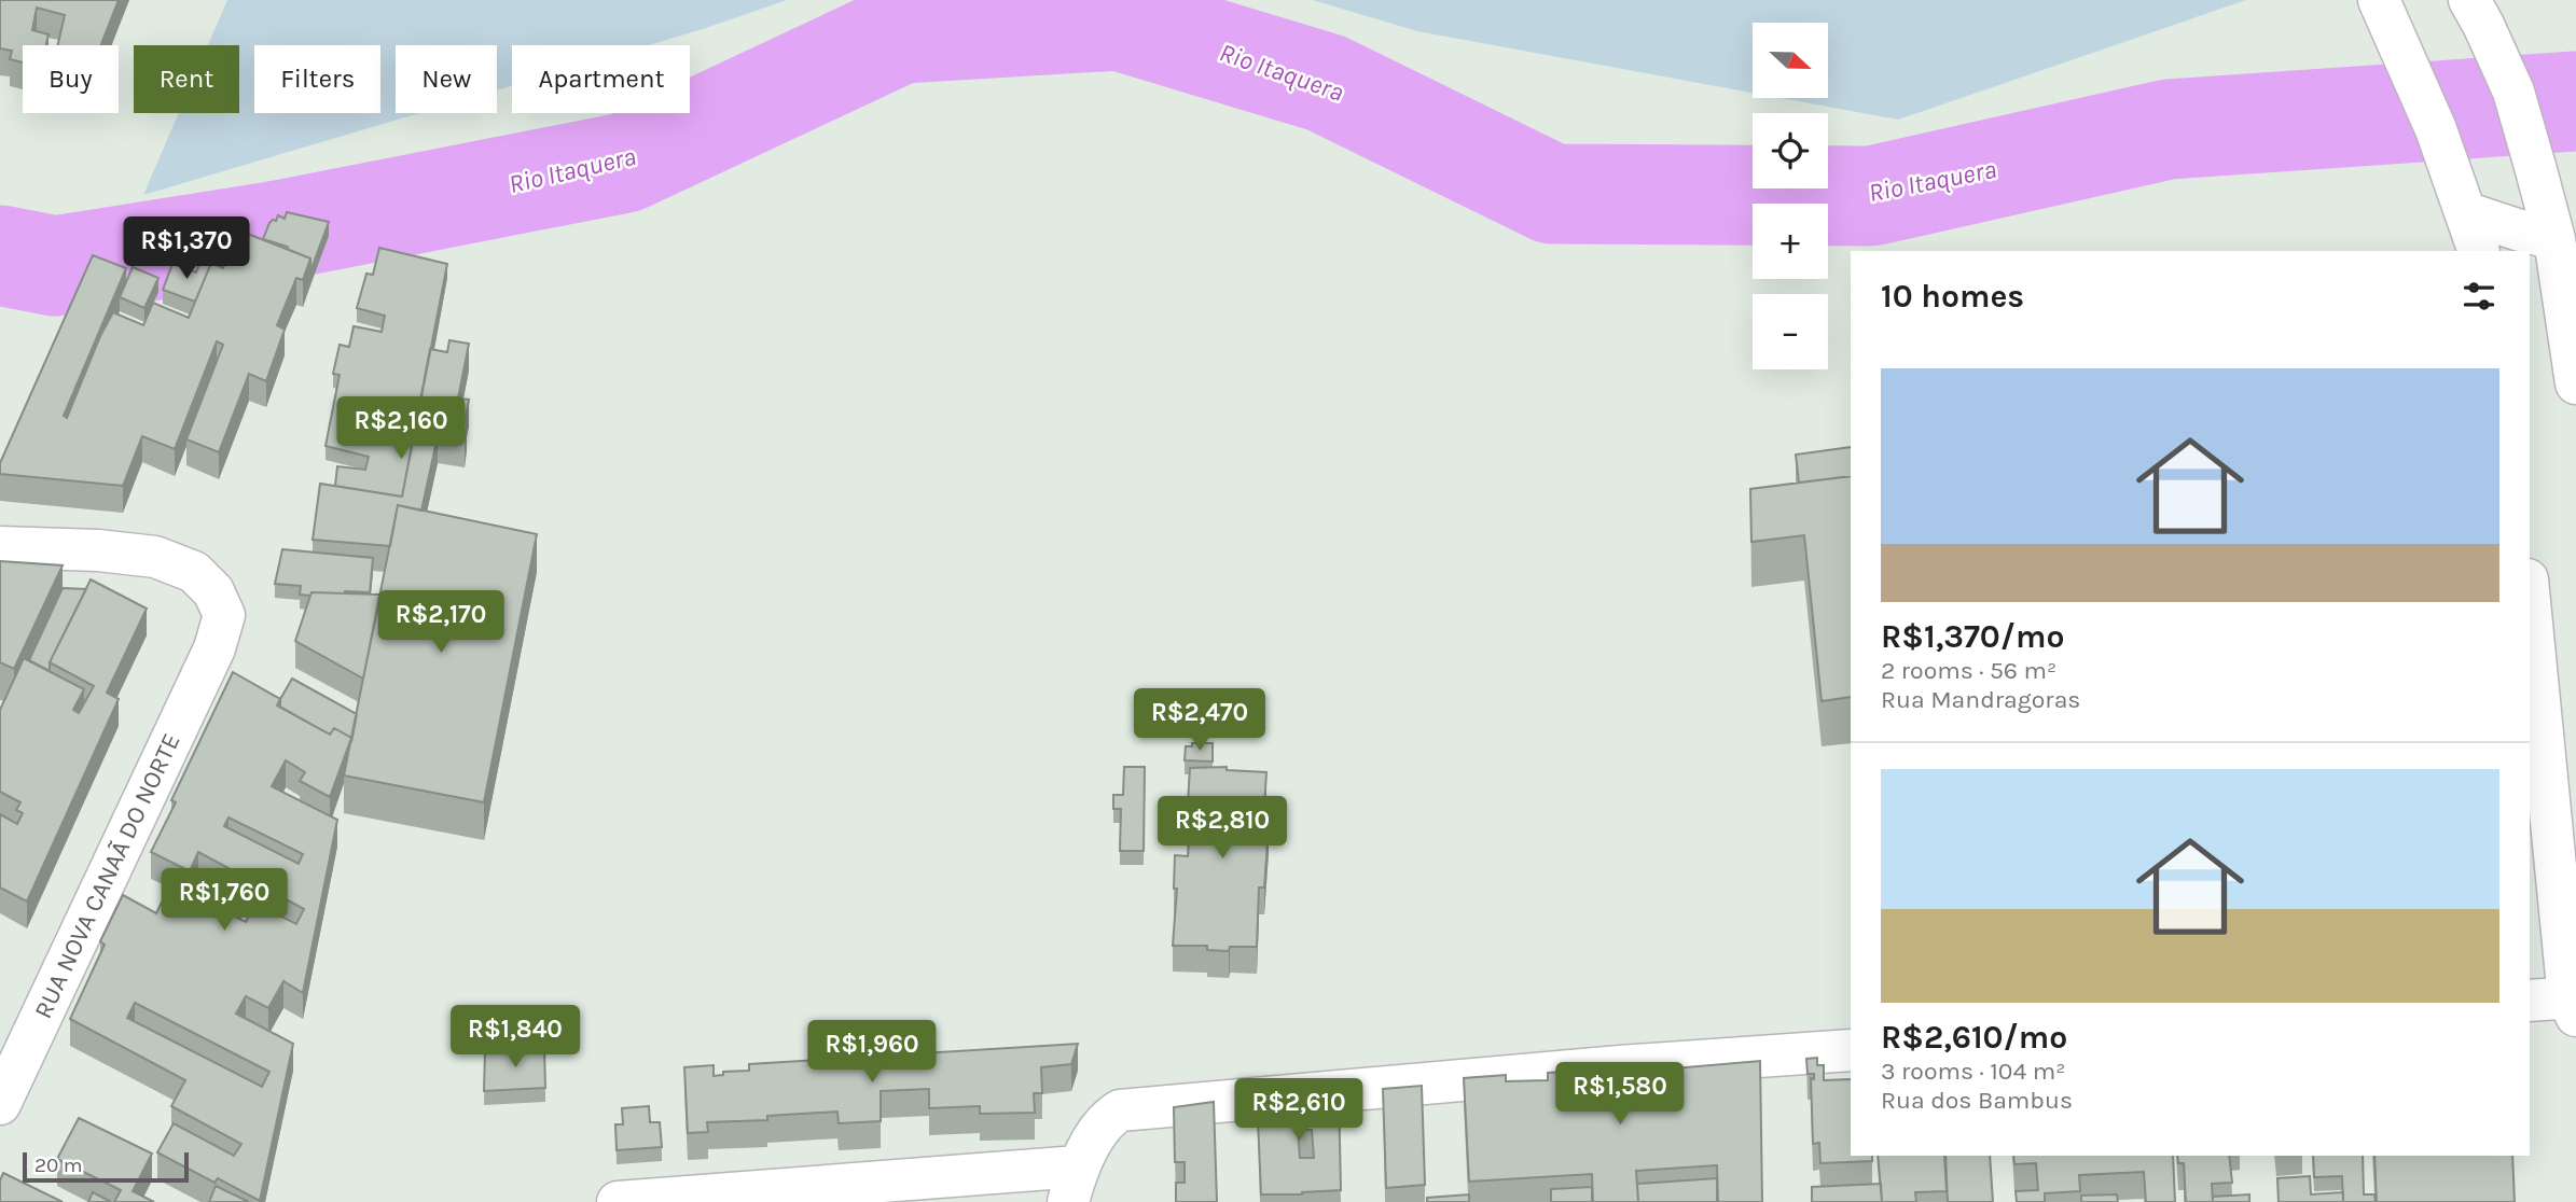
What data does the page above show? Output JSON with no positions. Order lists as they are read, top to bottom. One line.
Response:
{"streets":{"street":["RUA NOVA CANAÃ DO NORTE"]},"water":["Rio Itaquera"],"scale_bar":"20 m","north":"right","page":{"map_buttons":["+","−"],"chip":["Buy","Rent","Filters","New","Apartment"],"price":["R$1,370","R$2,160","R$2,170","R$2,470","R$2,810","R$1,760","R$1,840","R$1,960","R$1,580","R$2,610"],"heading":"10 homes","list":[{"name":"R$1,370/mo","note":"2 rooms · 56 m² · Rua Mandragoras"},{"name":"R$2,610/mo","note":"3 rooms · 104 m² · Rua dos Bambus"}],"scale":"20 m"}}
